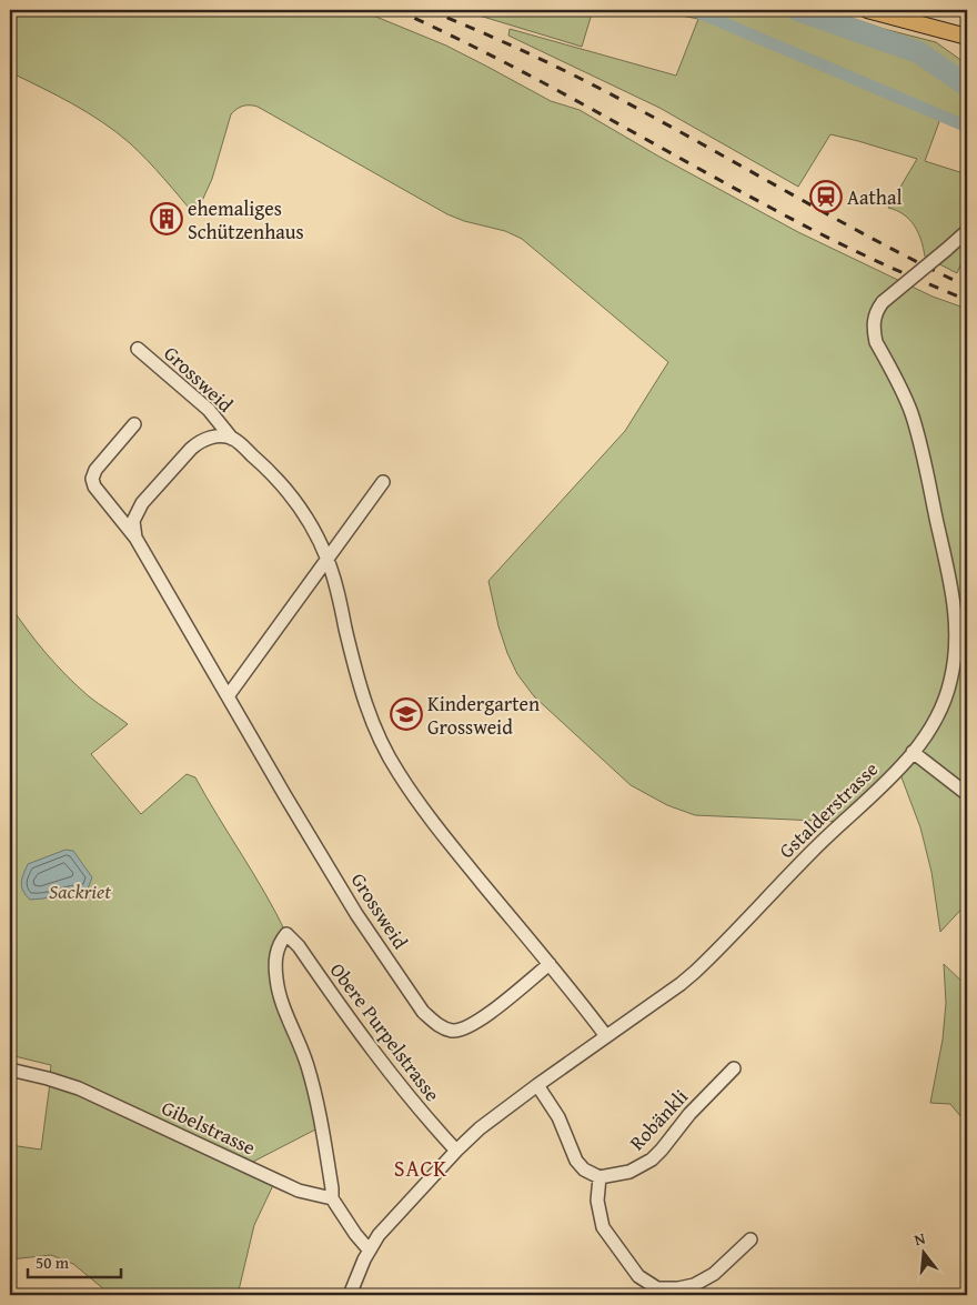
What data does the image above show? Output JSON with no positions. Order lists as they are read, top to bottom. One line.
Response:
{"streets":{"street":["Grossweid","Gstalderstrasse","Obere Purpelstrasse","Robänkli","Gibelstrasse"]},"crossings":[["Grossweid","Gstalderstrasse"],["Gstalderstrasse","Obere Purpelstrasse"],["Obere Purpelstrasse","Gibelstrasse"]],"districts":["SACK"],"parks":["Sackriet"],"places":{"station":["Aathal"],"building":["ehemaliges Schützenhaus"],"school or university":["Kindergarten Grossweid"]},"scale_bar":"50 m","north":"top"}
